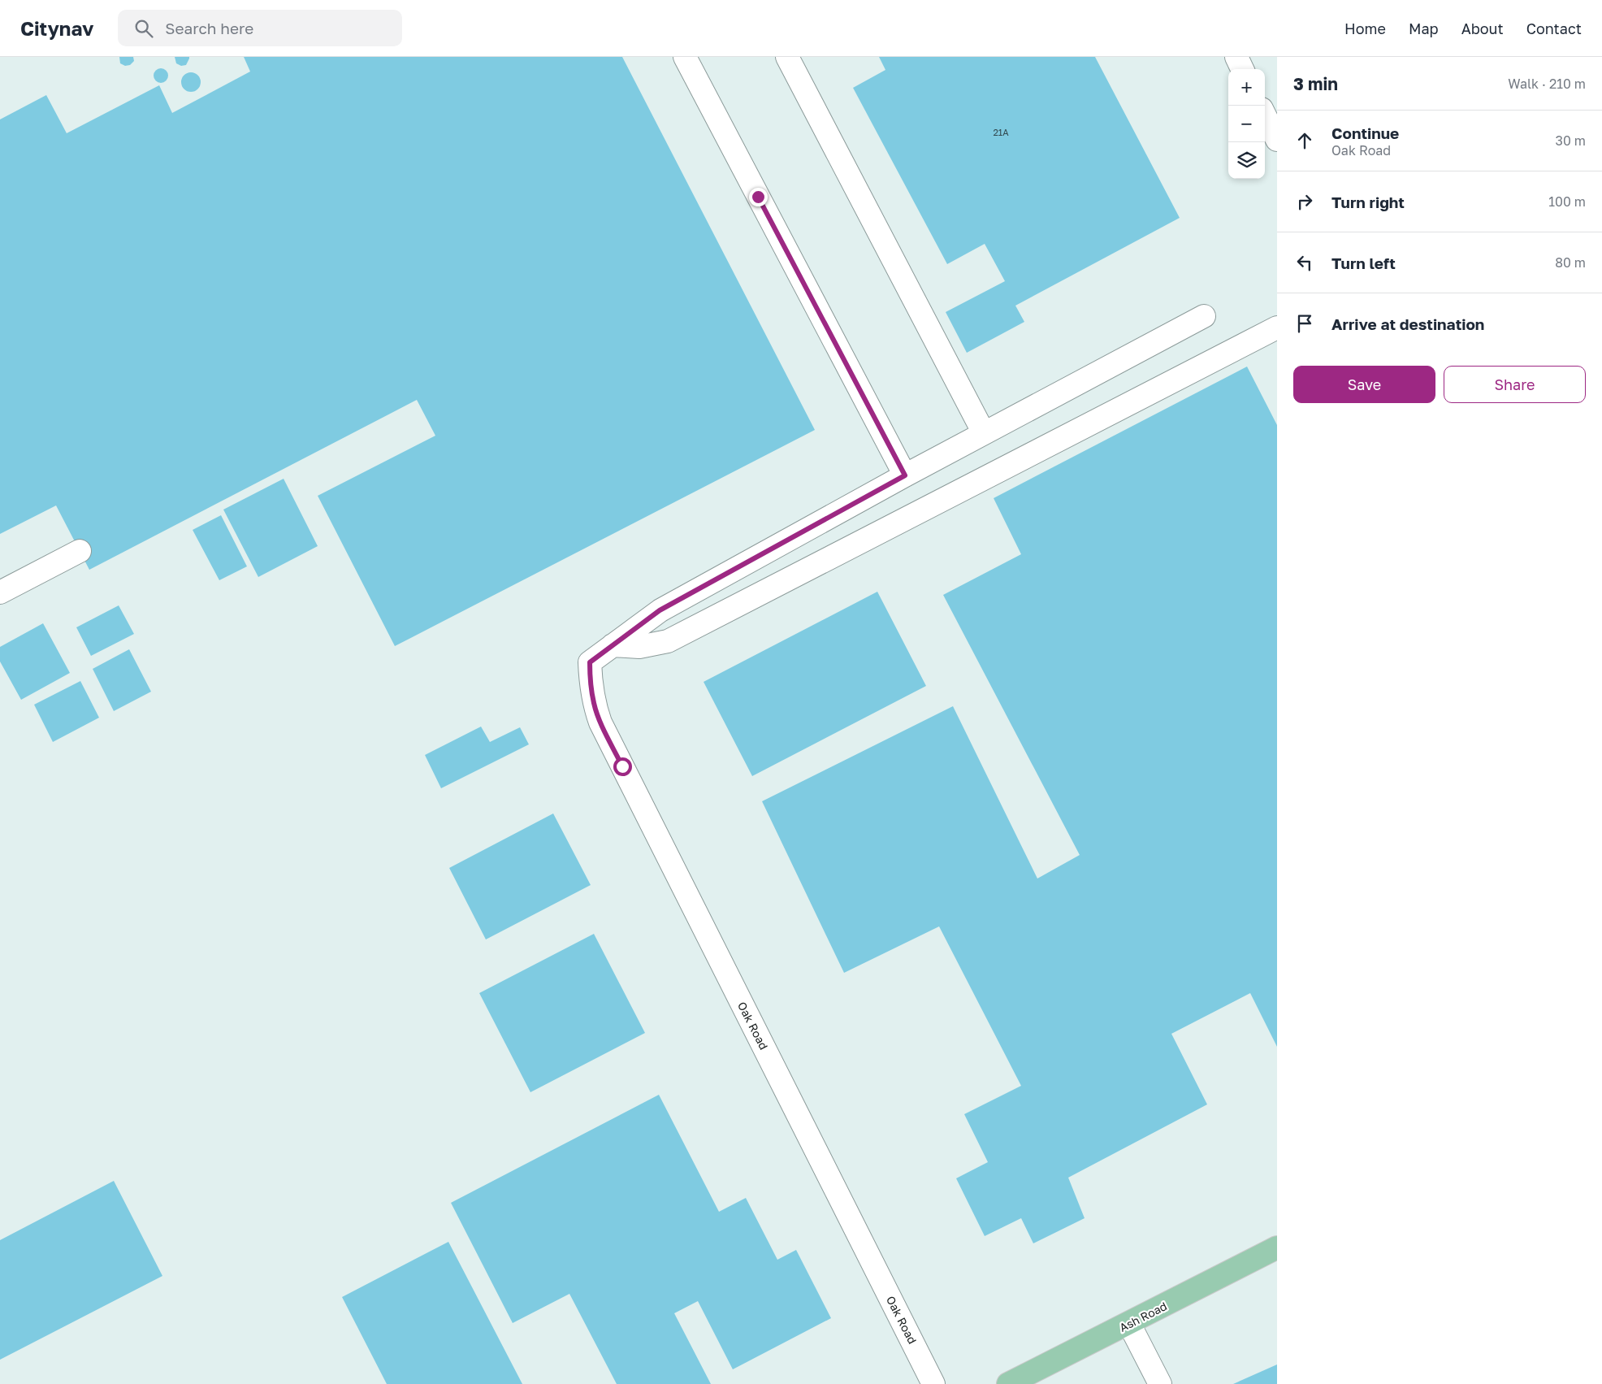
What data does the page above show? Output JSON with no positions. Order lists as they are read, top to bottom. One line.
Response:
{"streets":{"main road":["Ash Road"],"street":["Oak Road"]},"house_numbers":["21A"],"page":{"header":"Citynav","search":"Search here","nav":["Home","Map","About","Contact"],"heading":["3 min","Walk · 210 m"],"map_buttons":["+","−"],"list":[["Continue","Oak Road","30 m"],["Turn right","100 m"],["Turn left","80 m"],"Arrive at destination"],"buttons":["Save","Share"]}}
